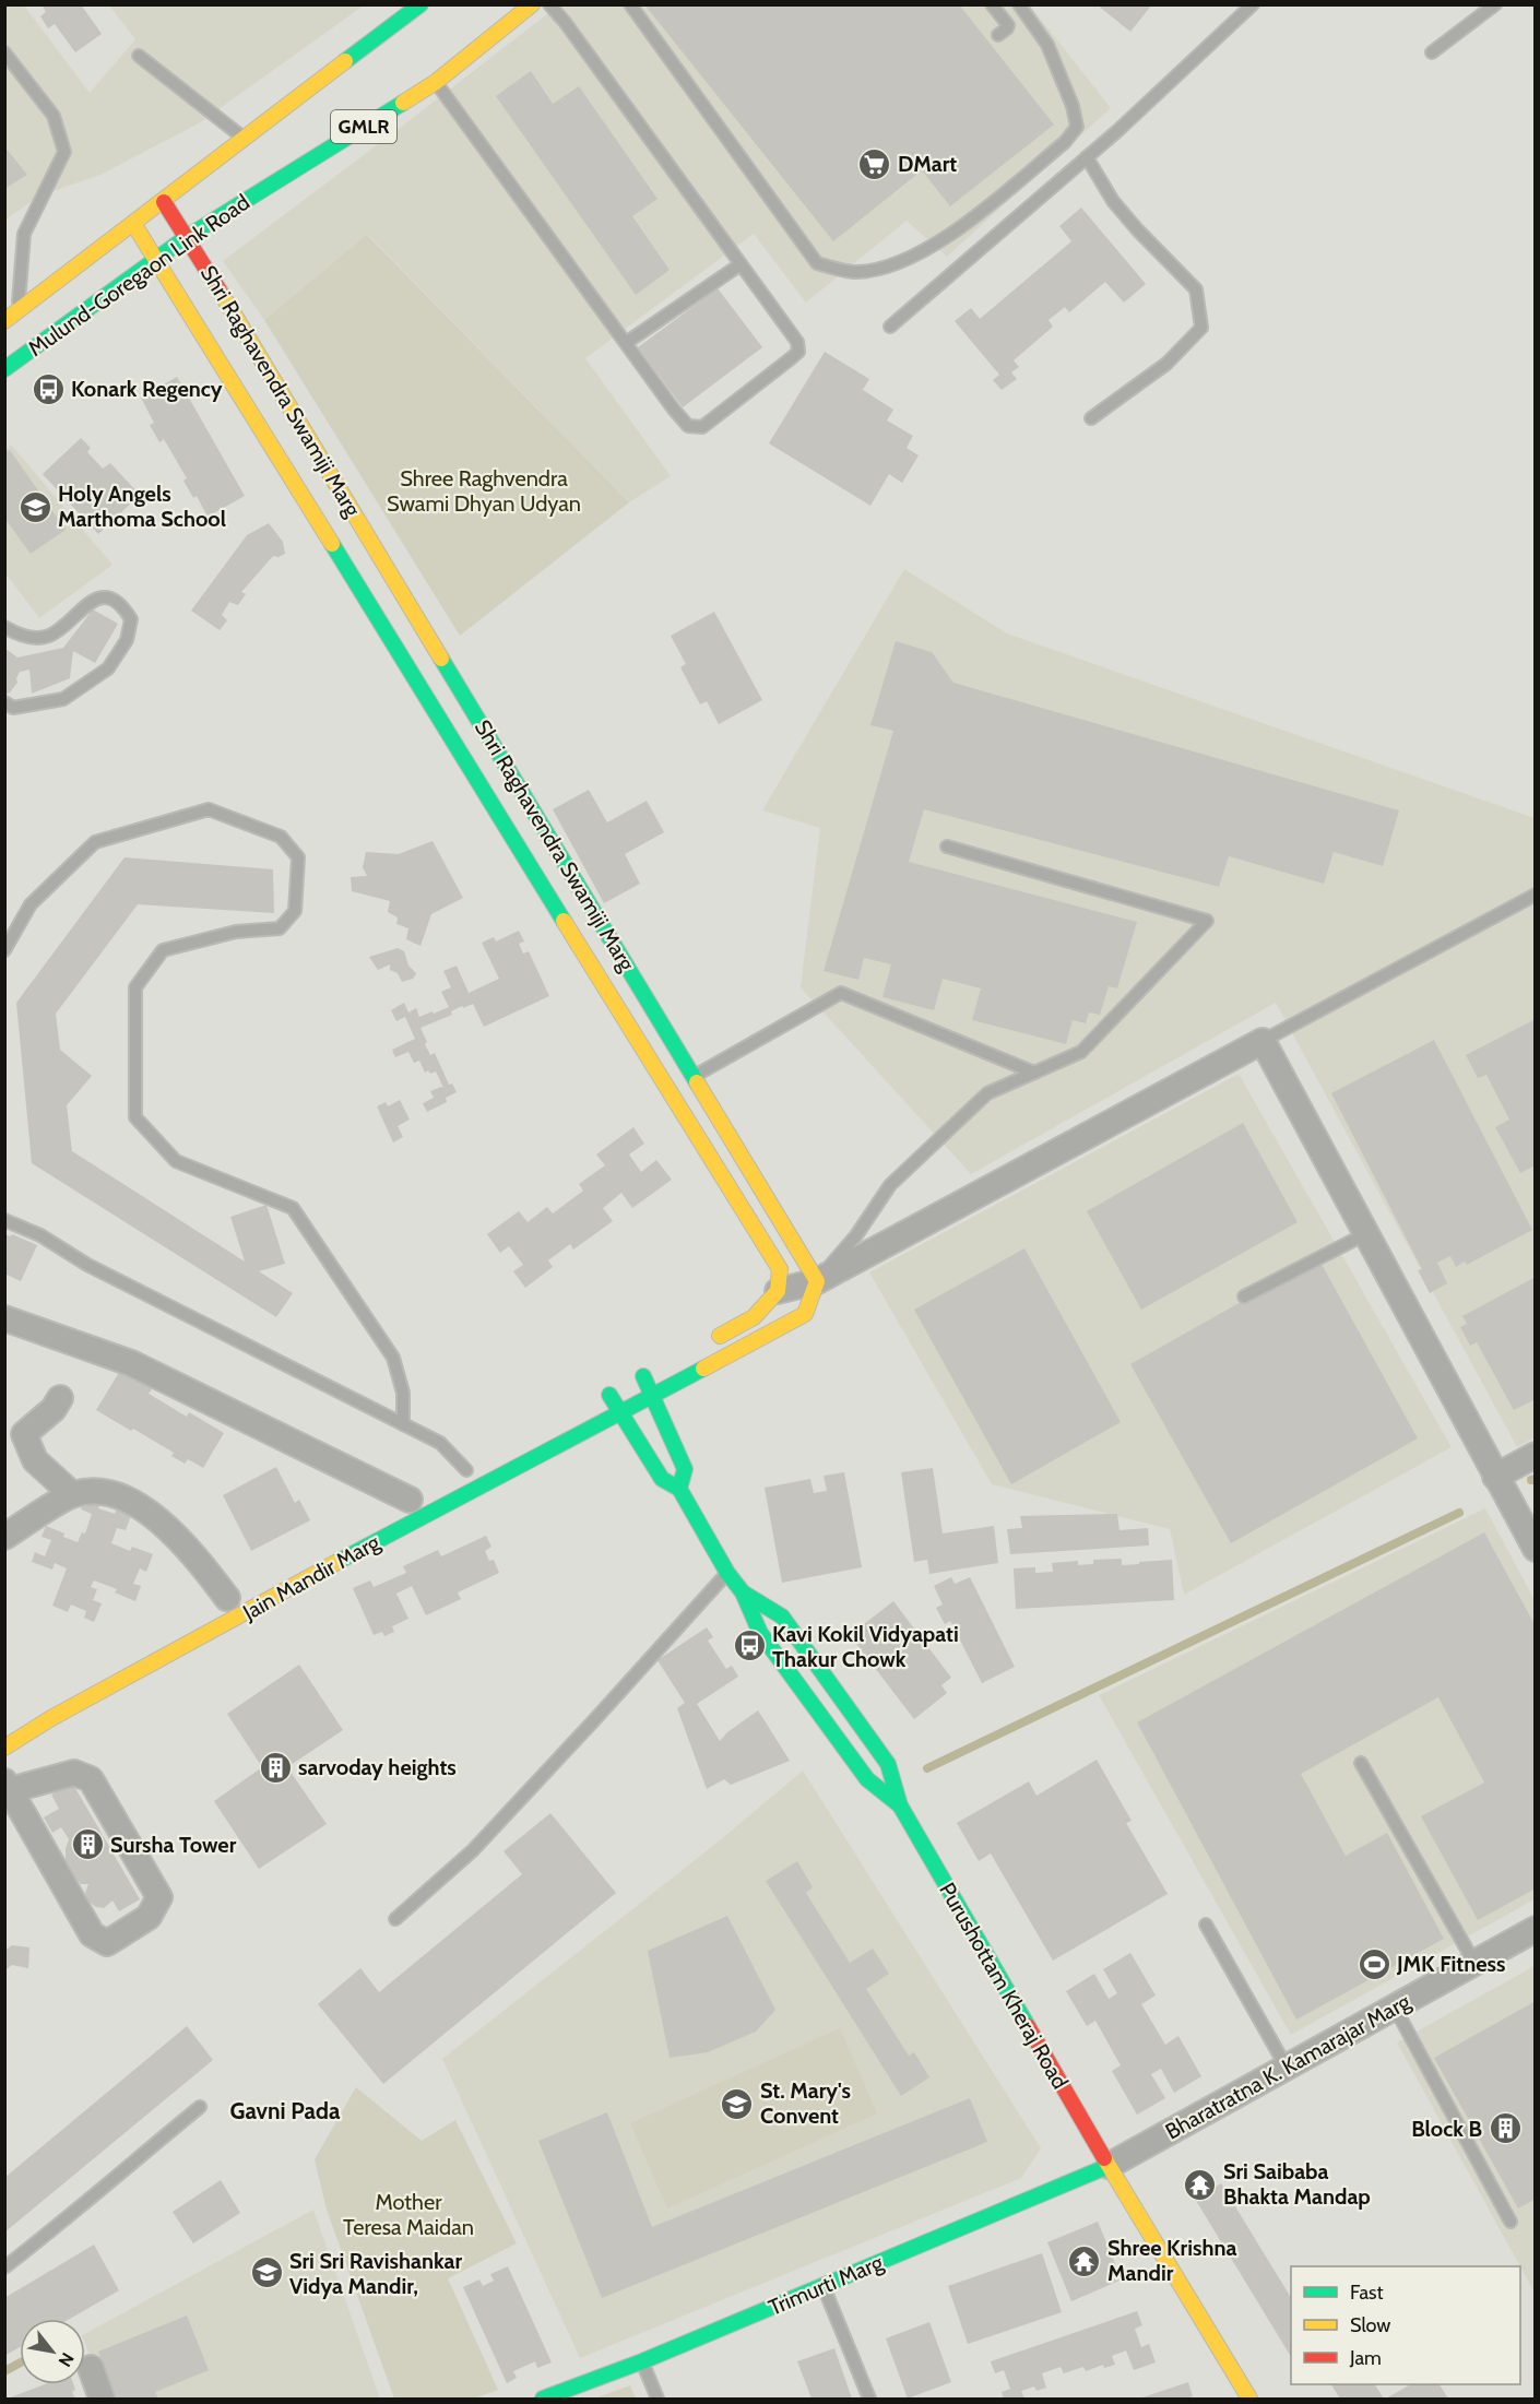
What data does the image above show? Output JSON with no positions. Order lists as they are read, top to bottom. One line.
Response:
{"streets":{"street":["GMLR","Mulund-Goregaon Link Road","Shri Raghavendra Swamiji Marg","Jain Mandir Marg","Purushottam Kheraj Road","Bharatratna K. Kamarajar Marg","Trimurti Marg"]},"crossings":[["Mulund-Goregaon Link Road","Shri Raghavendra Swamiji Marg"],["Jain Mandir Marg","Purushottam Kheraj Road"],["Purushottam Kheraj Road","Bharatratna K. Kamarajar Marg"],["Purushottam Kheraj Road","Trimurti Marg"],["Bharatratna K. Kamarajar Marg","Trimurti Marg"]],"districts":["Gavni Pada"],"parks":["Shree Raghvendra Swami Dhyan Udyan","Mother Teresa Maidan"],"places":{"supermarket":["DMart"],"bus stop":["Konark Regency","Kavi Kokil Vidyapati Thakur Chowk"],"school or university":["Holy Angels Marthoma School","St. Mary's Convent","Sri Sri Ravishankar Vidya Mandir,"],"building":["sarvoday heights","Sursha Tower","Block B"],"sports":["JMK Fitness"],"temple":["Sri Saibaba Bhakta Mandap","Shree Krishna Mandir"]},"legend":["Fast","Slow","Jam"],"north":"bottom right"}
